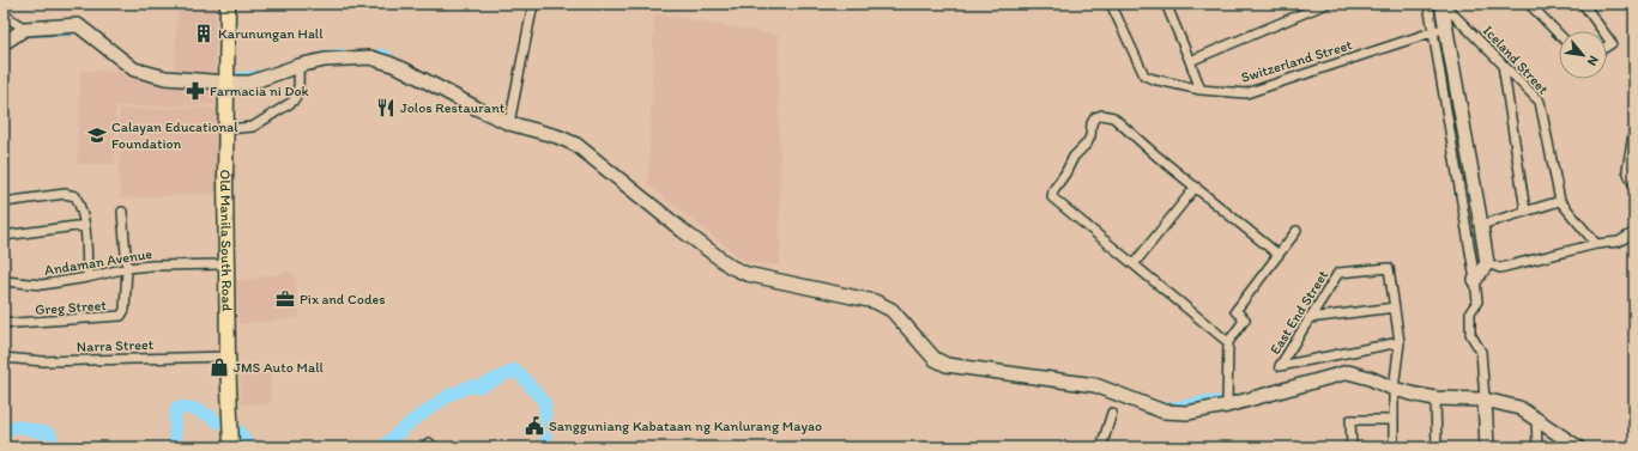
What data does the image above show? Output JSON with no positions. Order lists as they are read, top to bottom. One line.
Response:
{"streets":{"main road":["Old Manila South Road"],"street":["Iceland Street","Switzerland Street","Andaman Avenue","Greg Street","East End Street","Narra Street"]},"crossings":[["Old Manila South Road","Andaman Avenue"],["Old Manila South Road","Narra Street"],["Andaman Avenue","Greg Street"]],"places":{"building":["Karunungan Hall"],"pharmacy":["Farmacia ni Dok"],"restaurant":["Jolos Restaurant"],"school or university":["Calayan Educational Foundation"],"office":["Pix and Codes"],"shop":["JMS Auto Mall"],"public building":["Sangguniang Kabataan ng Kanlurang Mayao"]},"north":"bottom right"}
